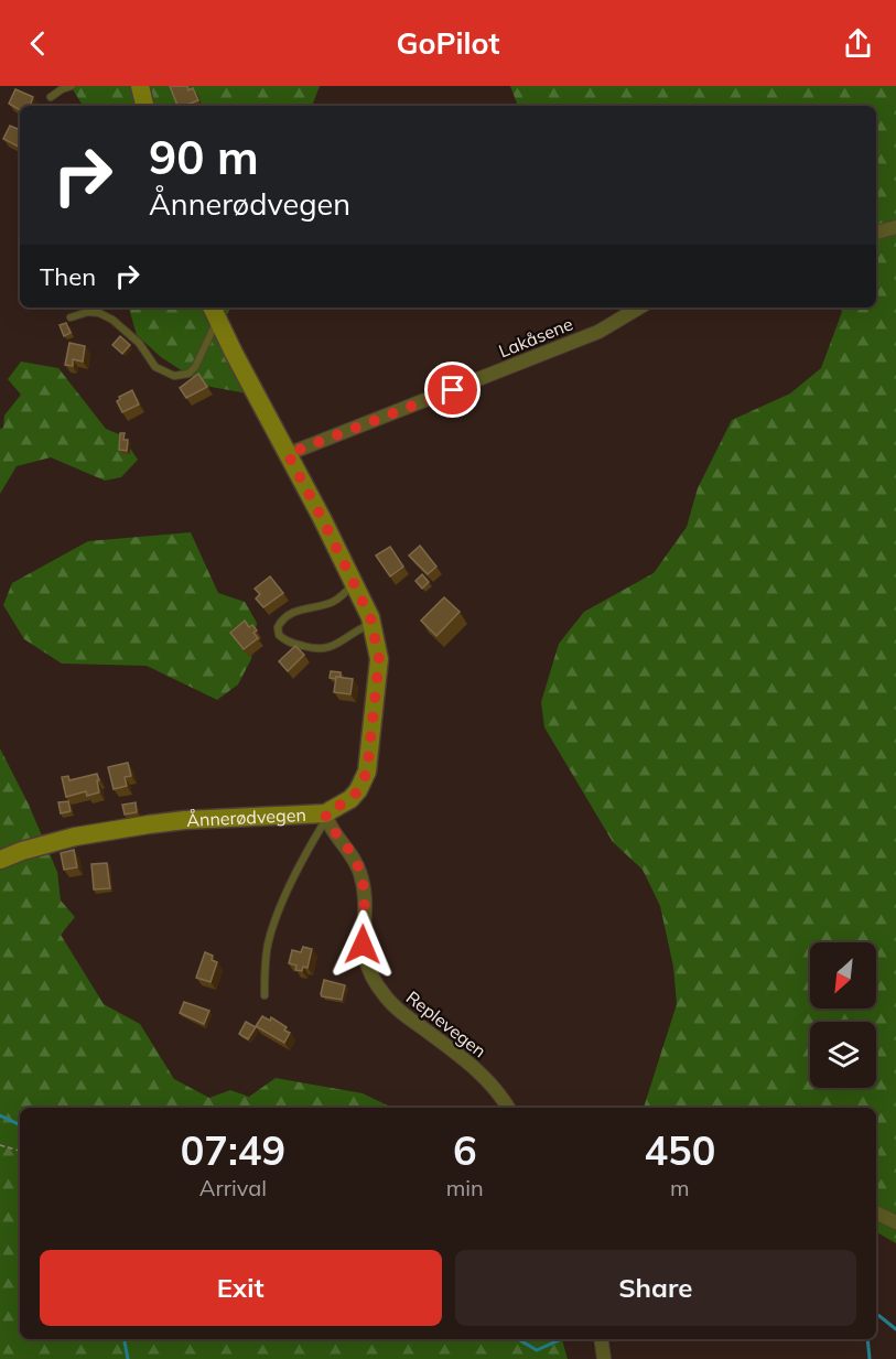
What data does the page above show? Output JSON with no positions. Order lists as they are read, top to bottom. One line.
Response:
{"streets":{"main road":["Ånnerødvegen"],"street":["Lakåsene","Replevegen"]},"crossings":[["Lakåsene","Ånnerødvegen"],["Ånnerødvegen","Replevegen"]],"north":"bottom left","page":{"header":"GoPilot","turn":["90 m","Ånnerødvegen"],"then":"Then","eta":["07:49","Arrival","6","min","450","m"],"buttons":["Exit","Share"]}}
